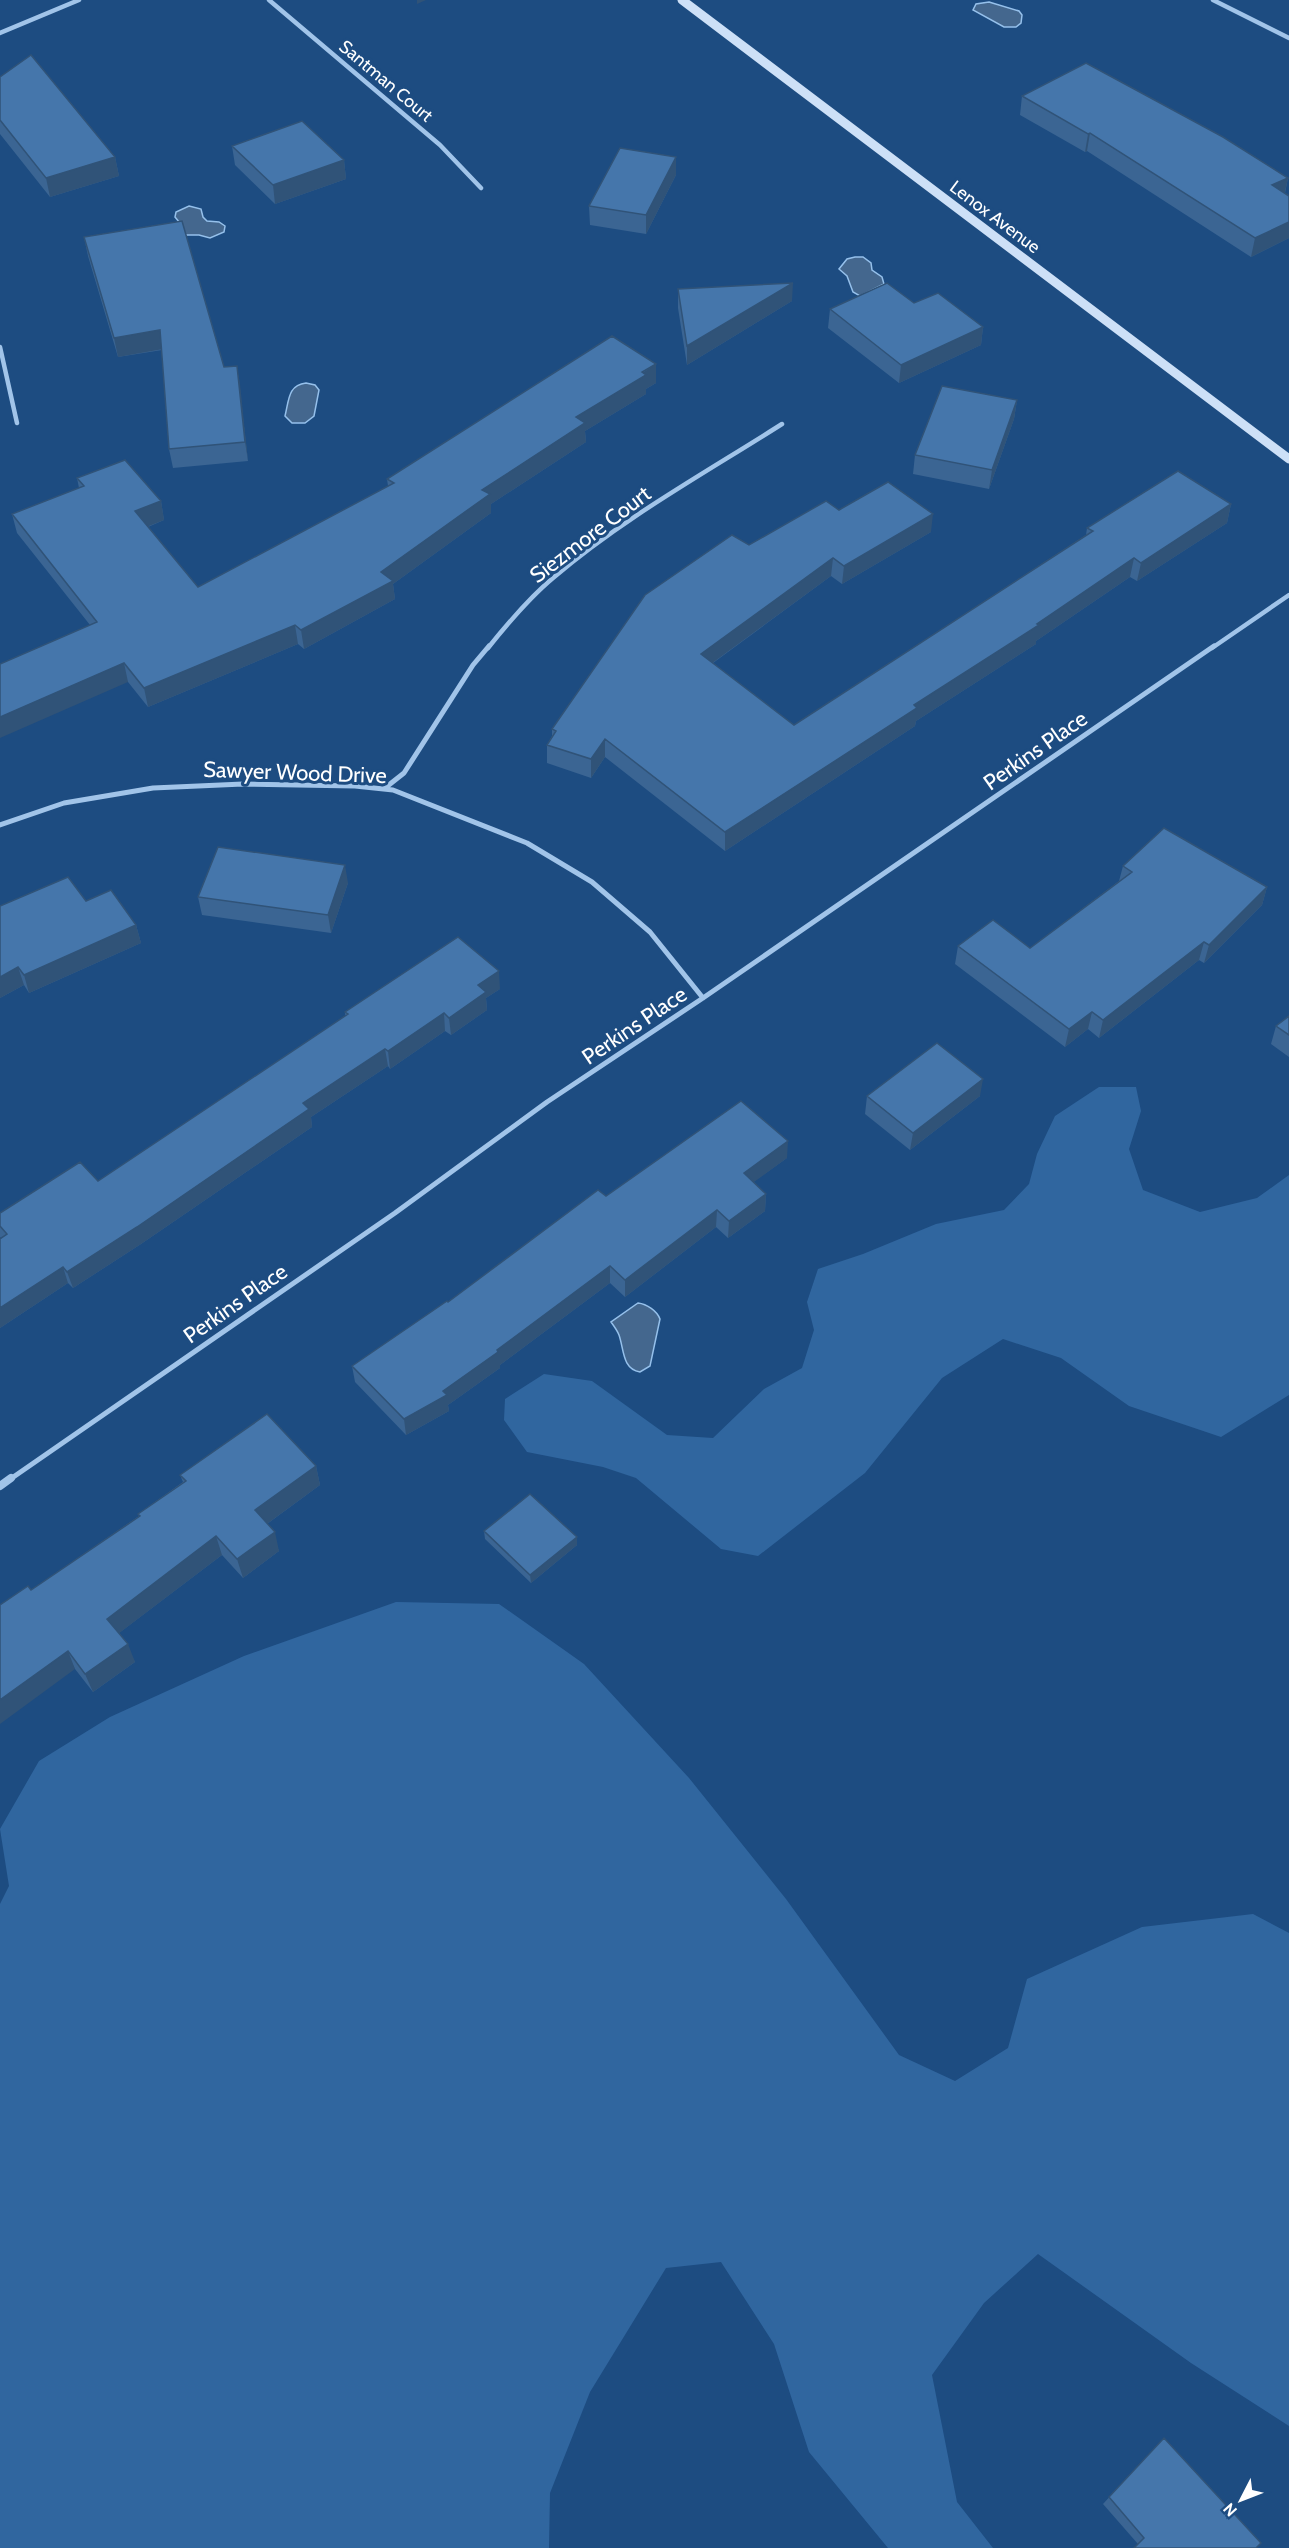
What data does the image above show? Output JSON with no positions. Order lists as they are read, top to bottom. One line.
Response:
{"streets":{"street":["Santman Court","Lenox Avenue","Siezmore Court","Perkins Place","Sawyer Wood Drive"]},"crossings":[["Siezmore Court","Sawyer Wood Drive"],["Perkins Place","Sawyer Wood Drive"]],"north":"bottom left"}
